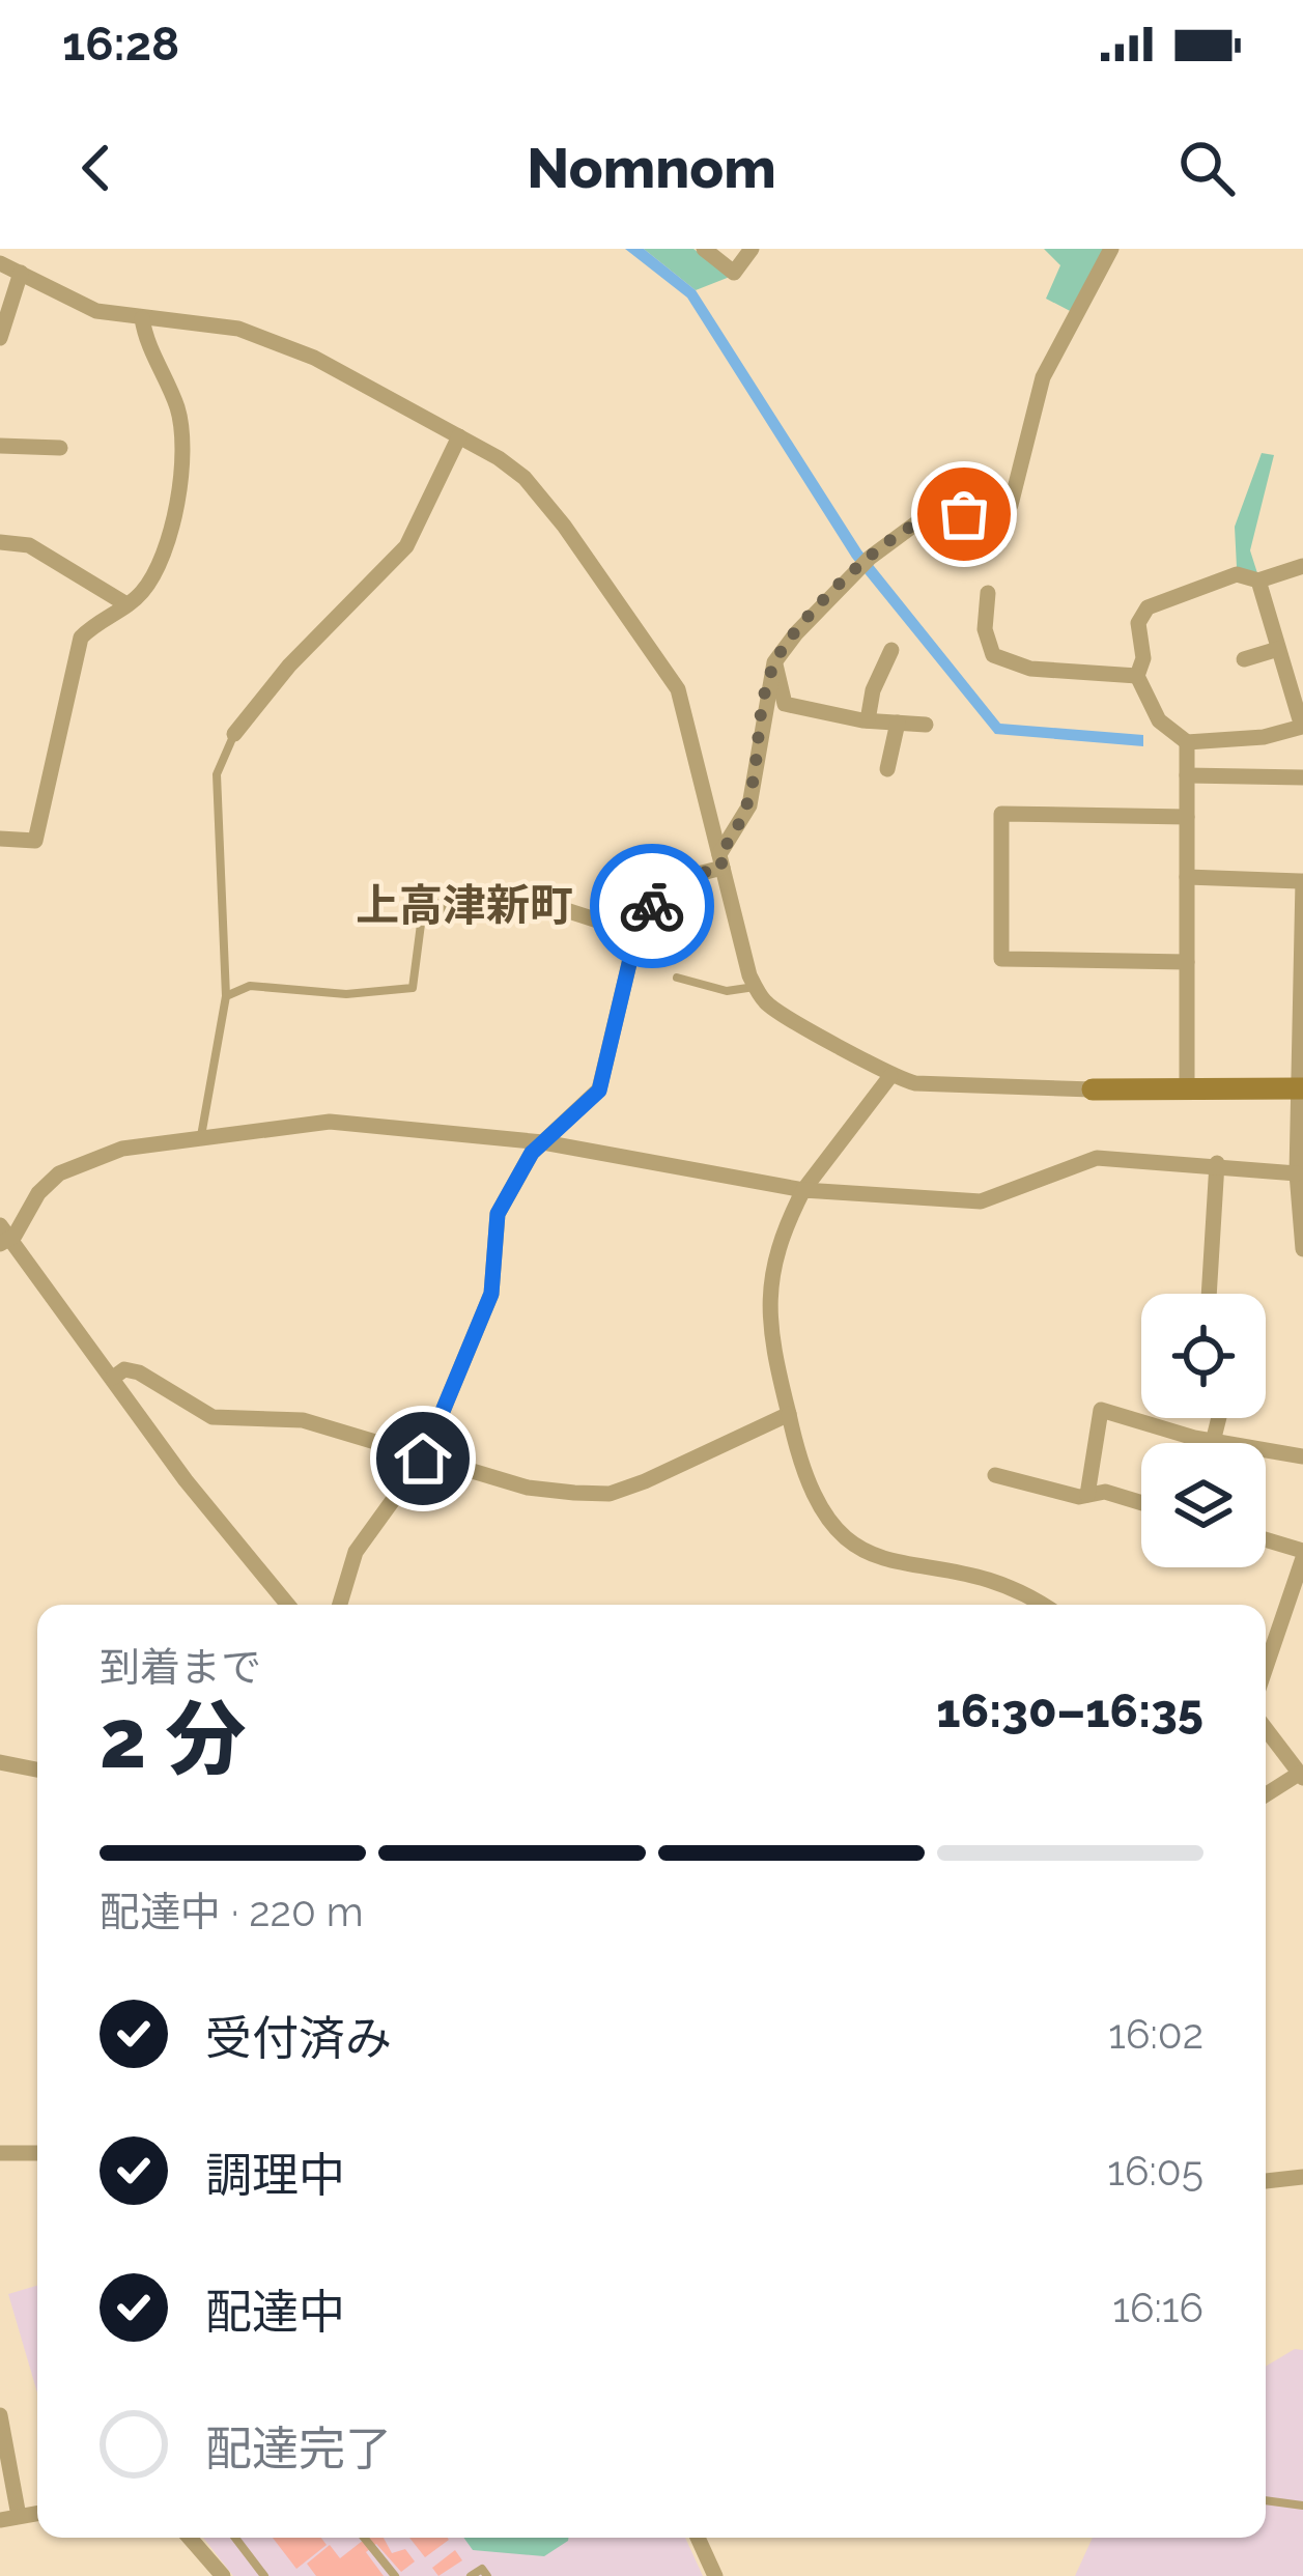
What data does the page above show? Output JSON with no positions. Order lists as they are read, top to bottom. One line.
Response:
{"districts":["上高津新町"],"page":{"status":"16:28","header":"Nomnom","heading":["2 分","到着まで","16:30–16:35"],"bar":"配達中 · 220 m","list":[["受付済み","16:02"],["調理中","16:05"],["配達中","16:16"],"配達完了"]}}
